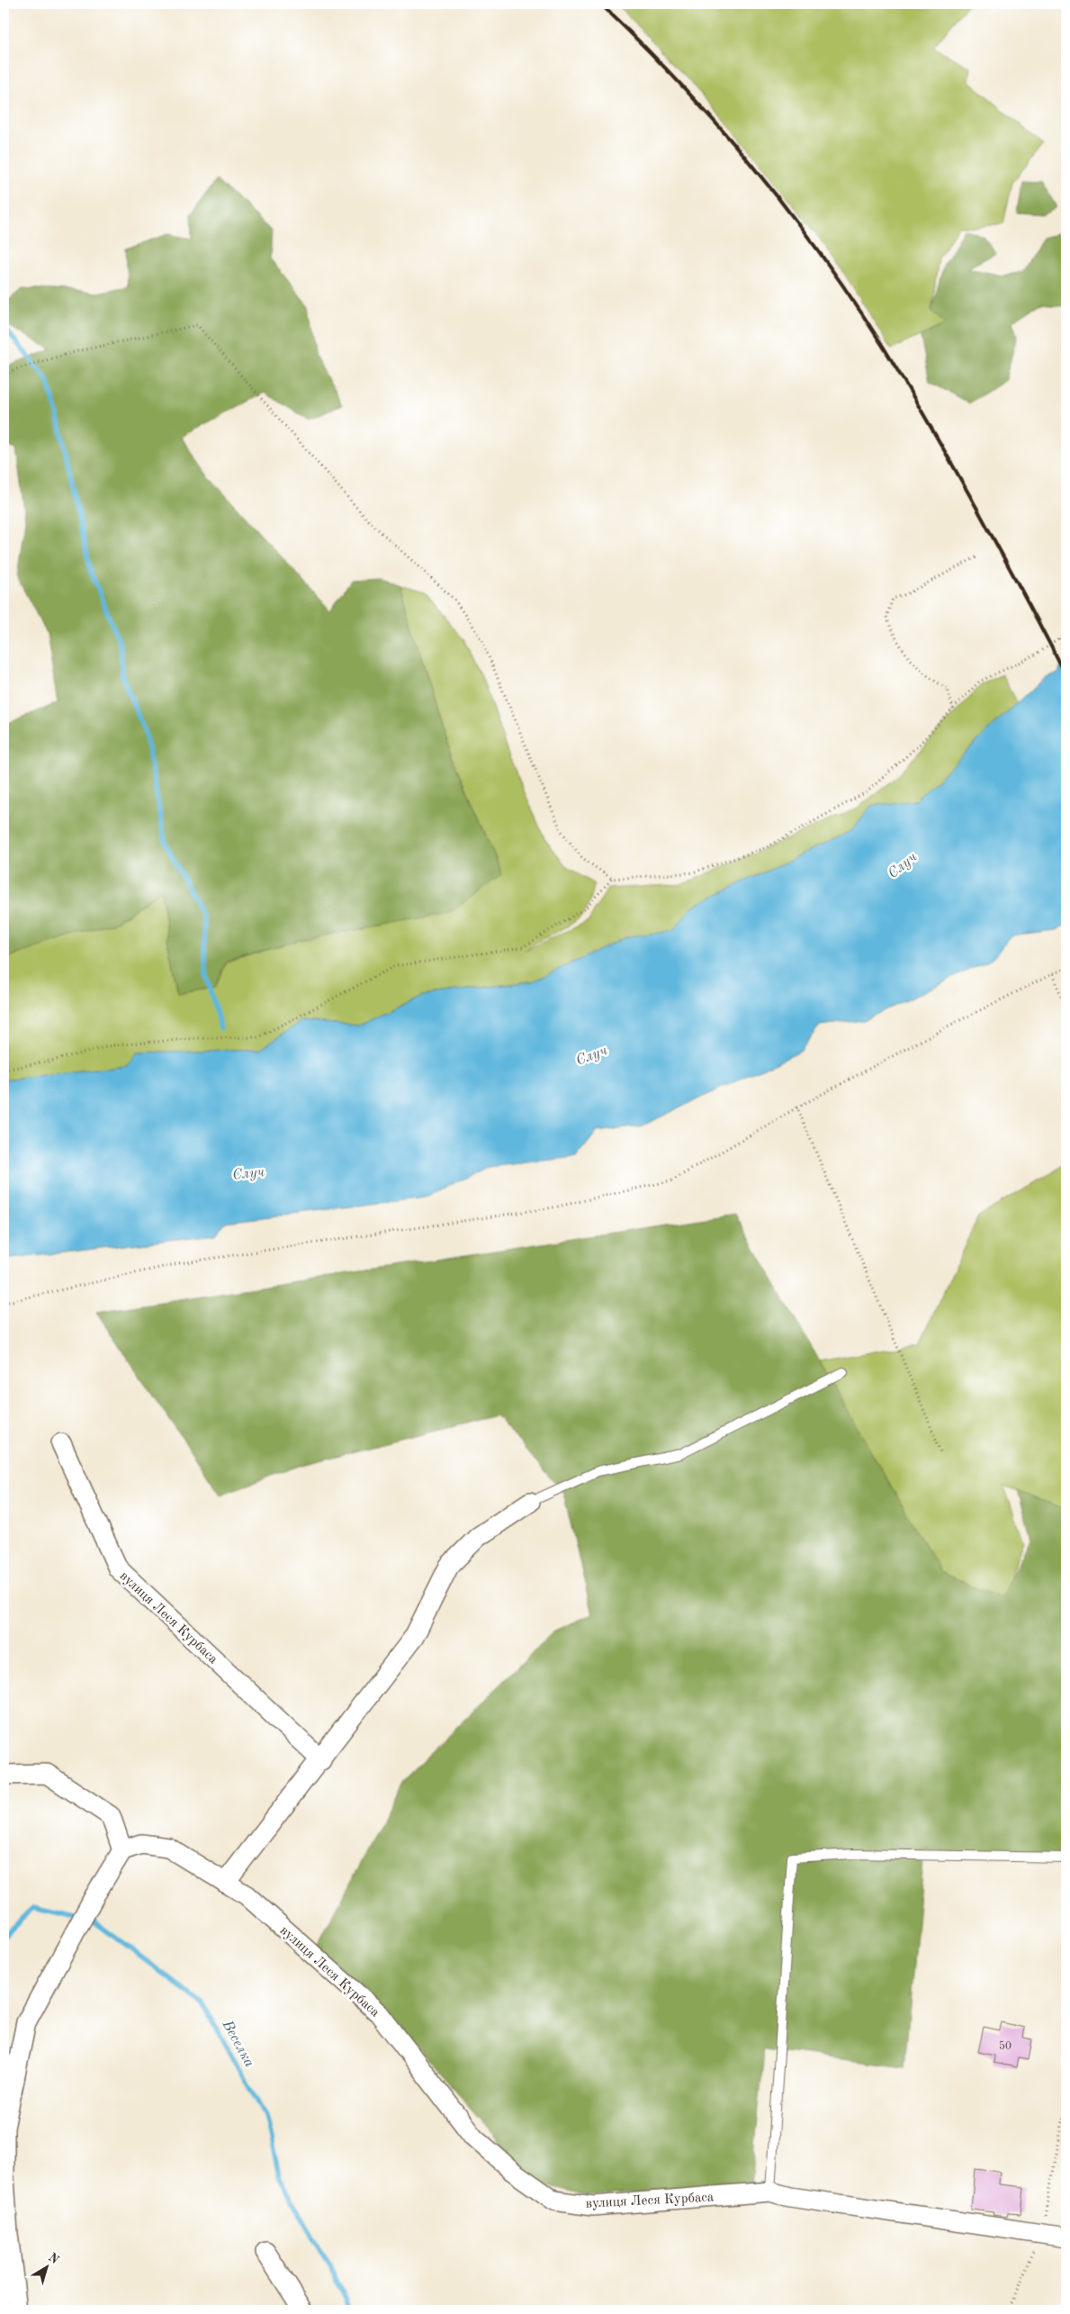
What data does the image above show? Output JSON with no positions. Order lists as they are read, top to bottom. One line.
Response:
{"streets":{"street":["вулиця Леся Курбаса"]},"water":["Случ","Веселка"],"house_numbers":["50"],"north":"top right"}
